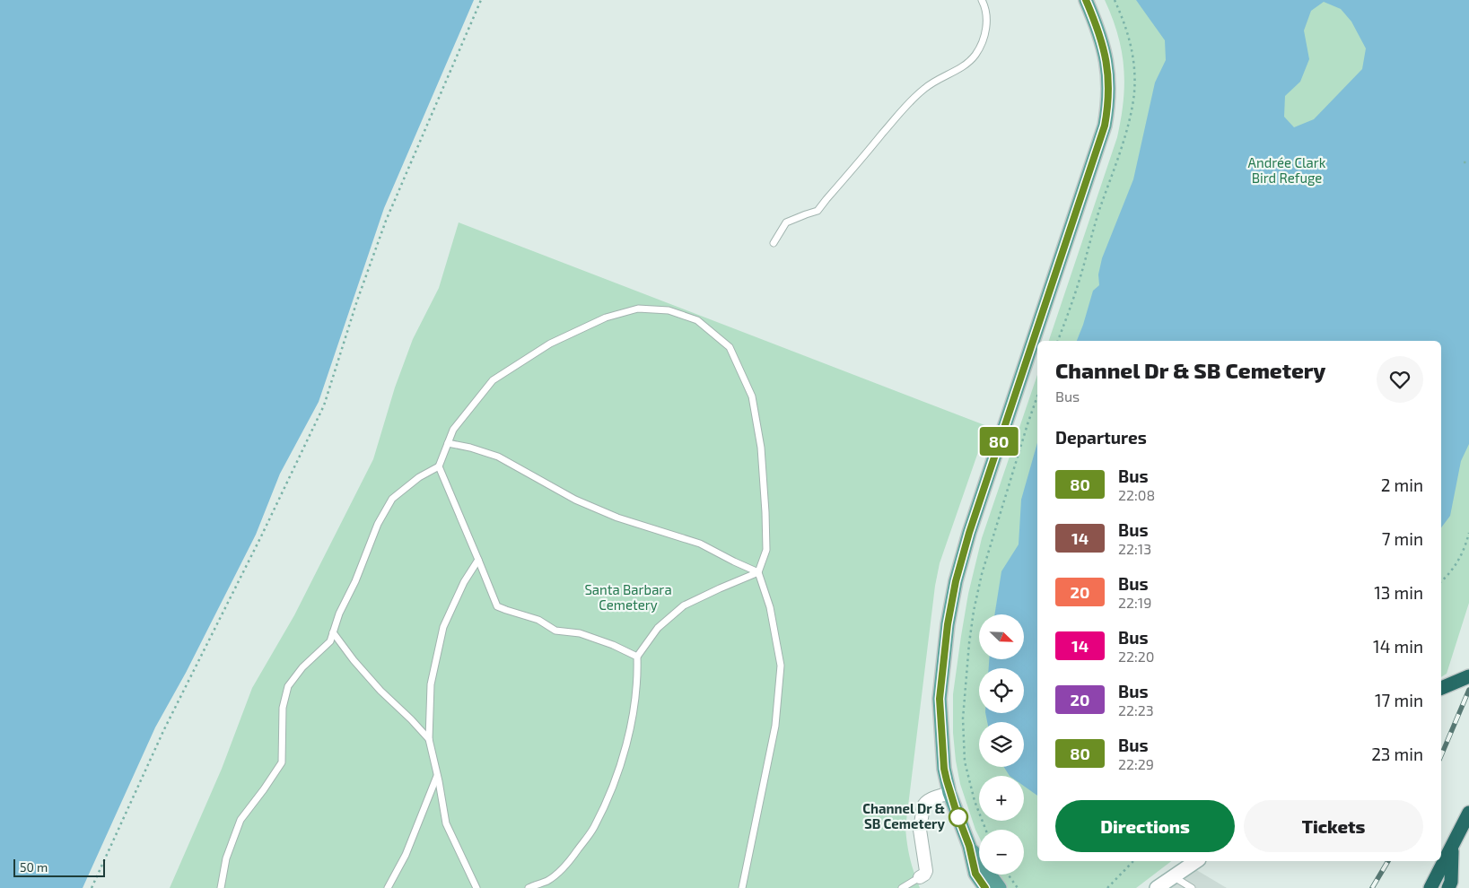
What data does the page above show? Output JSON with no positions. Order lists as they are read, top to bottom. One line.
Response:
{"parks":["Andrée Clark Bird Refuge","Santa Barbara Cemetery"],"places":["Channel Dr & SB Cemetery"],"lines":["bus line 80"],"scale_bar":"50 m","north":"bottom right","page":{"on_map":"80","heading":[["Channel Dr & SB Cemetery","Bus"],"Departures"],"list":[{"mark":"80","name":"Bus","note":"22:08","value":"2 min"},{"mark":"14","name":"Bus","note":"22:13","value":"7 min"},{"mark":"20","name":"Bus","note":"22:19","value":"13 min"},{"mark":"14","name":"Bus","note":"22:20","value":"14 min"},{"mark":"20","name":"Bus","note":"22:23","value":"17 min"},{"mark":"80","name":"Bus","note":"22:29","value":"23 min"}],"map_buttons":["+","−"],"buttons":["Directions","Tickets"],"scale":"50 m"}}
